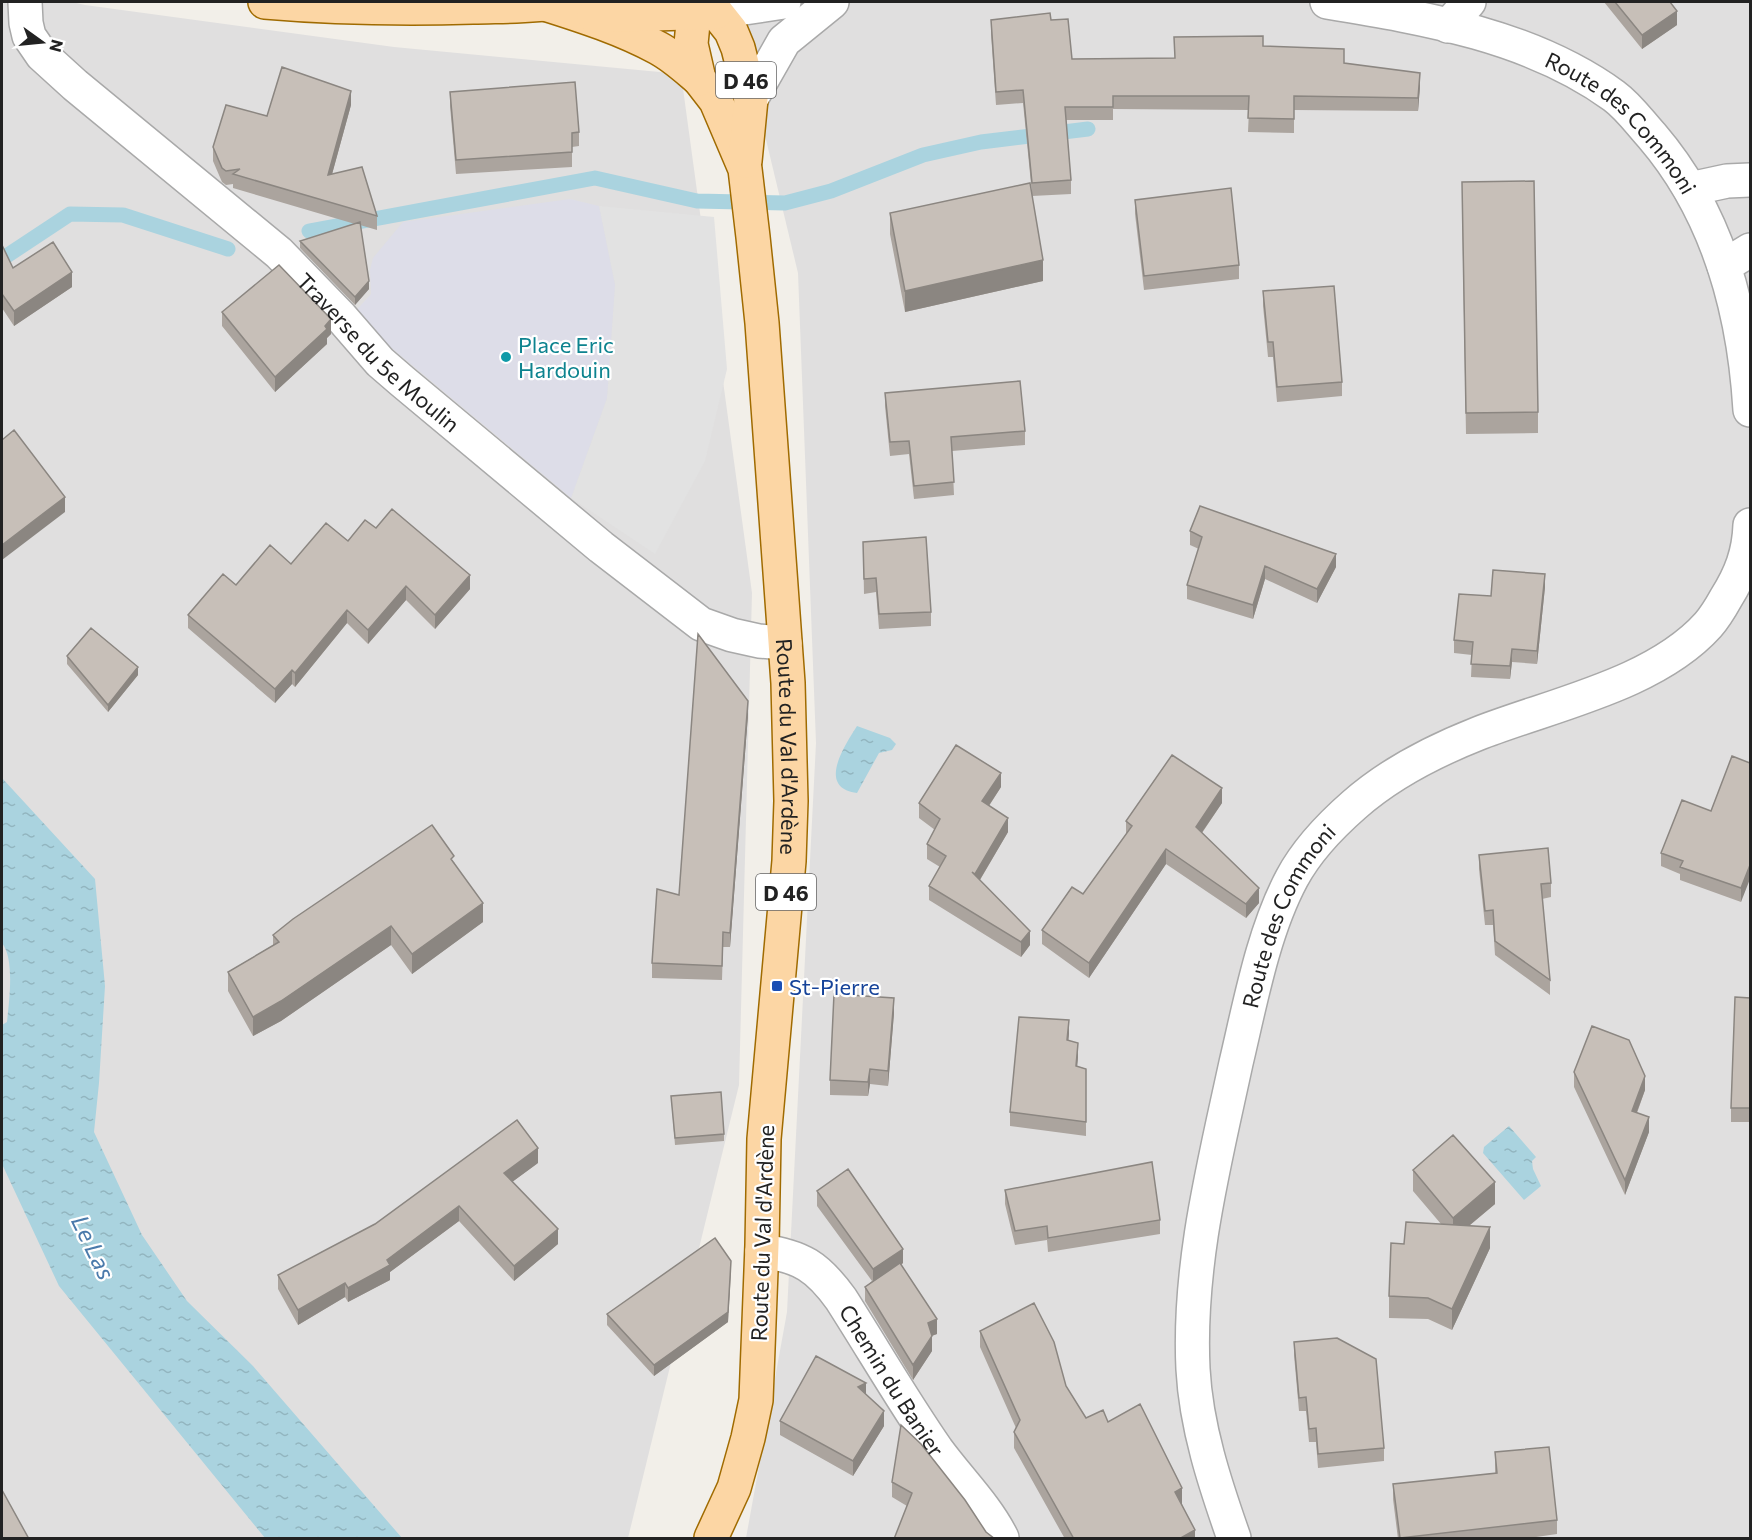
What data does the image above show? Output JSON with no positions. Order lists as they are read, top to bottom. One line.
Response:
{"streets":{"main road":["D 46","Route du Val d'Ardène"],"street":["Route des Commoni","Traverse du 5e Moulin","Chemin du Banier"]},"crossings":[["D 46","Route du Val d'Ardène"],["Traverse du 5e Moulin","Route du Val d'Ardène"],["Route du Val d'Ardène","Chemin du Banier"]],"water":["Le Las"],"places":{"other":["Place Eric Hardouin"],"transit":["St-Pierre"]},"north":"right"}
